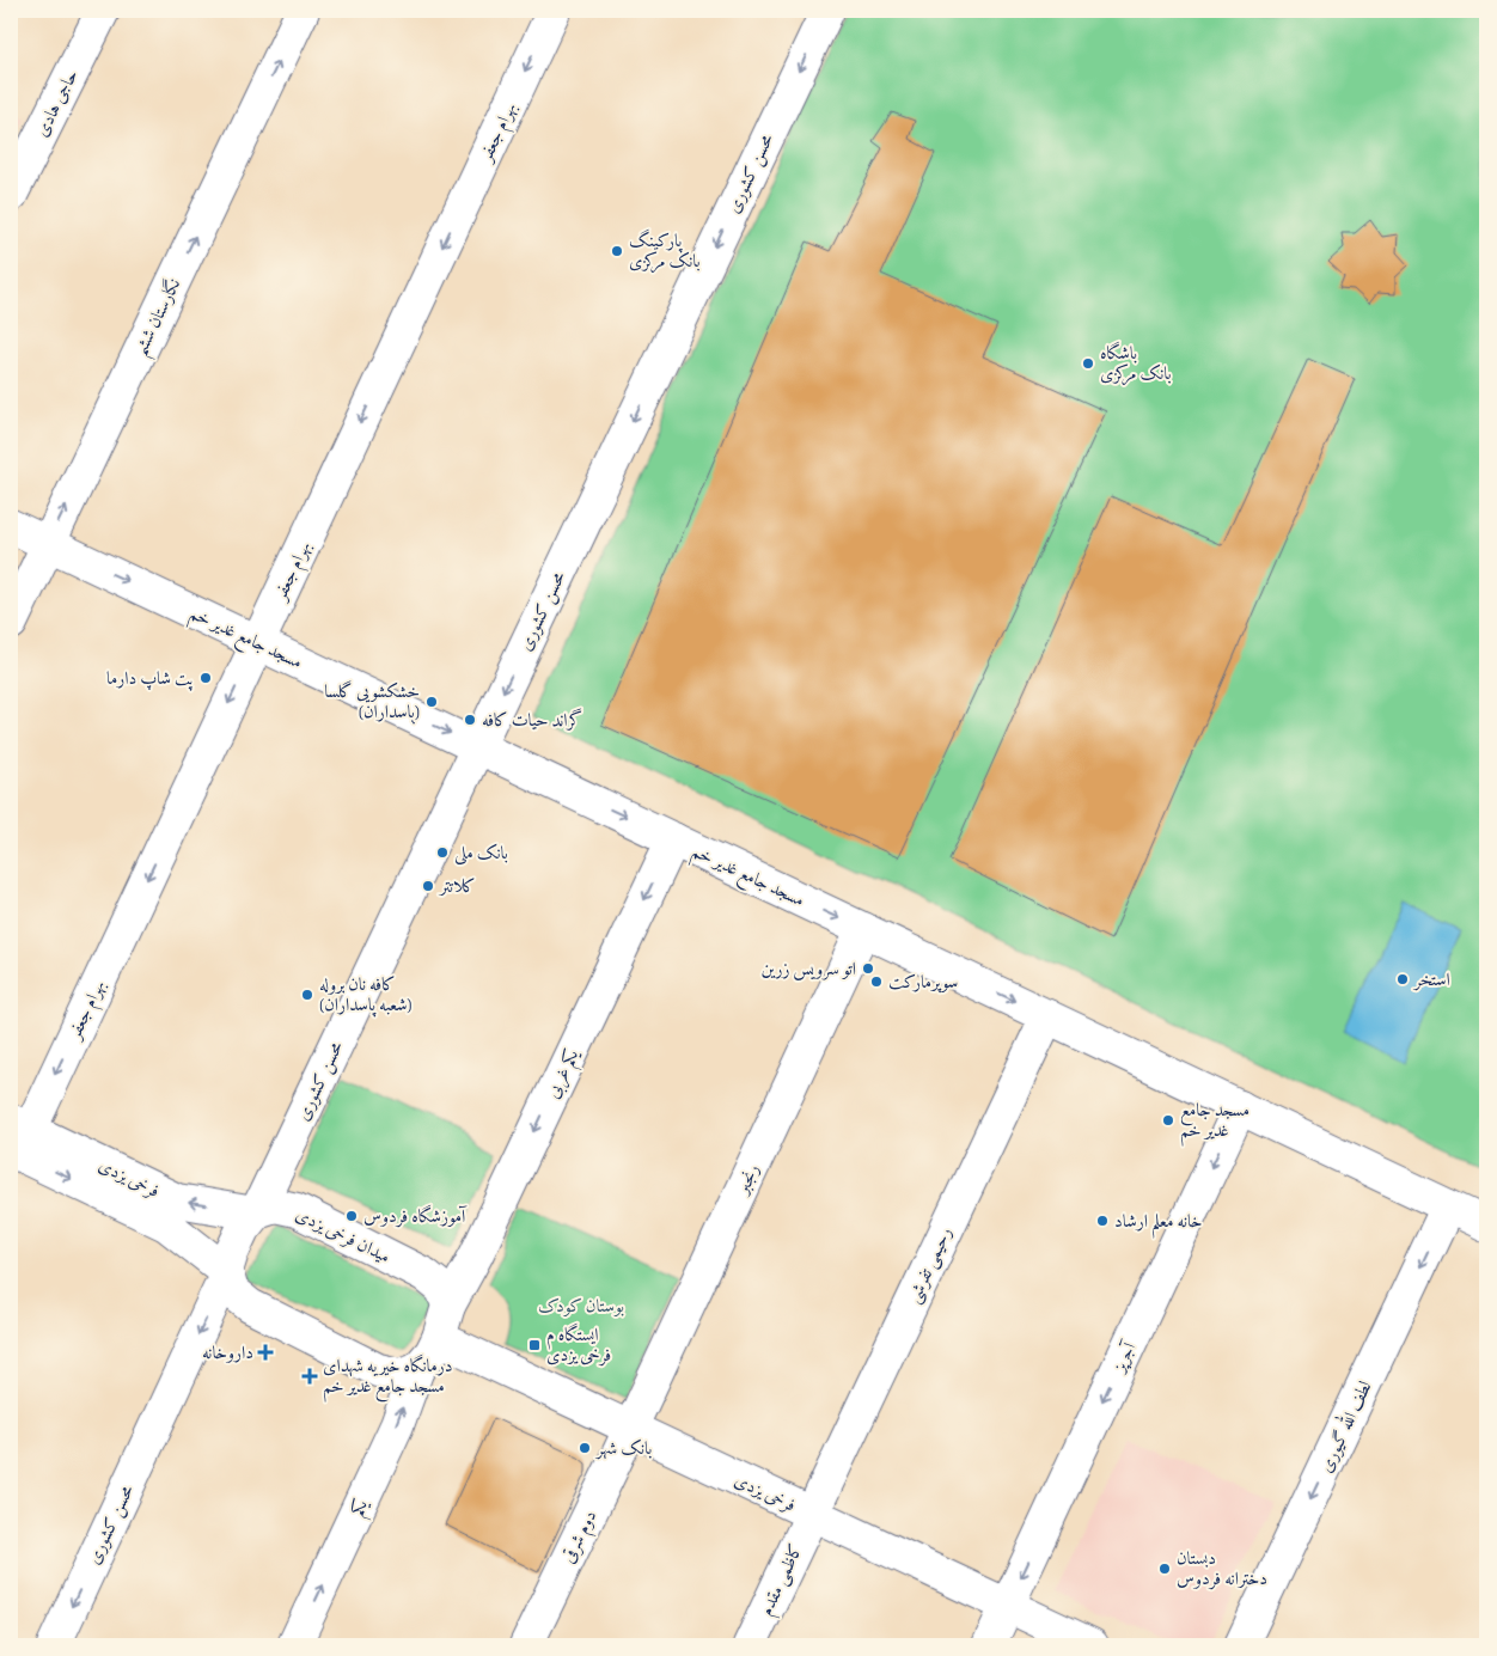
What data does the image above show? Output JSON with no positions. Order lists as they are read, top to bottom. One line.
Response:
{"streets":{"street":["حاجی هادی","بهرام جعفر","محسن کشوری","نگارستان ششم","مسجد جامع غدیر خم","یکم غربی","فرخی یزدی","رنجبر","میدان فرخی یزدی","رحیمی تفرشی","آجرپز","لطف الله گیوری","یکم","دوم شرقی","کاظمی مقدم"]},"crossings":[["بهرام جعفر","مسجد جامع غدیر خم"],["بهرام جعفر","فرخی یزدی"],["محسن کشوری","مسجد جامع غدیر خم"],["محسن کشوری","فرخی یزدی"],["محسن کشوری","میدان فرخی یزدی"],["نگارستان ششم","مسجد جامع غدیر خم"],["مسجد جامع غدیر خم","یکم غربی"],["مسجد جامع غدیر خم","رنجبر"],["مسجد جامع غدیر خم","رحیمی تفرشی"],["مسجد جامع غدیر خم","آجرپز"],["مسجد جامع غدیر خم","لطف الله گیوری"],["یکم غربی","میدان فرخی یزدی"],["فرخی یزدی","رنجبر"],["فرخی یزدی","میدان فرخی یزدی"],["فرخی یزدی","رحیمی تفرشی"],["فرخی یزدی","آجرپز"],["فرخی یزدی","دوم شرقی"],["فرخی یزدی","کاظمی مقدم"],["رنجبر","دوم شرقی"],["رحیمی تفرشی","کاظمی مقدم"]],"one_way":["بهرام جعفر","محسن کشوری","نگارستان ششم","مسجد جامع غدیر خم","یکم غربی","آجرپز","لطف الله گیوری","یکم"],"parks":["بوستان کودک"],"places":{"other":["پارکینگ بانک مرکزی","باشگاه بانک مرکزی","پت شاپ دارما","خشکشویی گلسا (پاسداران)","گراند حیات کافه","بانک ملی","کلاتتر","اتو سرویس زرین","استخر","سوپرمارکت","کافه نان بروله (شعبه پاسداران)","مسجد جامع غدیر خم","آموزشگاه فردوس","خانه معلم ارشاد","بانک شهر","دبستان دخترانه فردوس"],"transit":["ایستگاه م فرخی یزدی"],"health":["داروخانه","درمانگاه خیریه شهدای مسجد جامع غدیر خم"]}}
